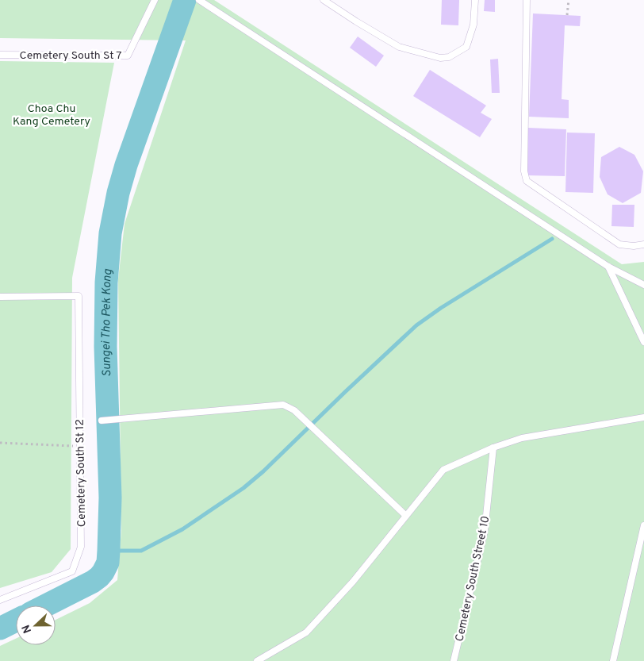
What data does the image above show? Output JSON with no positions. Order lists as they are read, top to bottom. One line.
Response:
{"streets":{"lane":["Cemetery South St 7","Cemetery South St 12","Cemetery South Street 10"]},"water":["Sungei Tho Pek Kong"],"parks":["Choa Chu Kang Cemetery"],"north":"left"}
